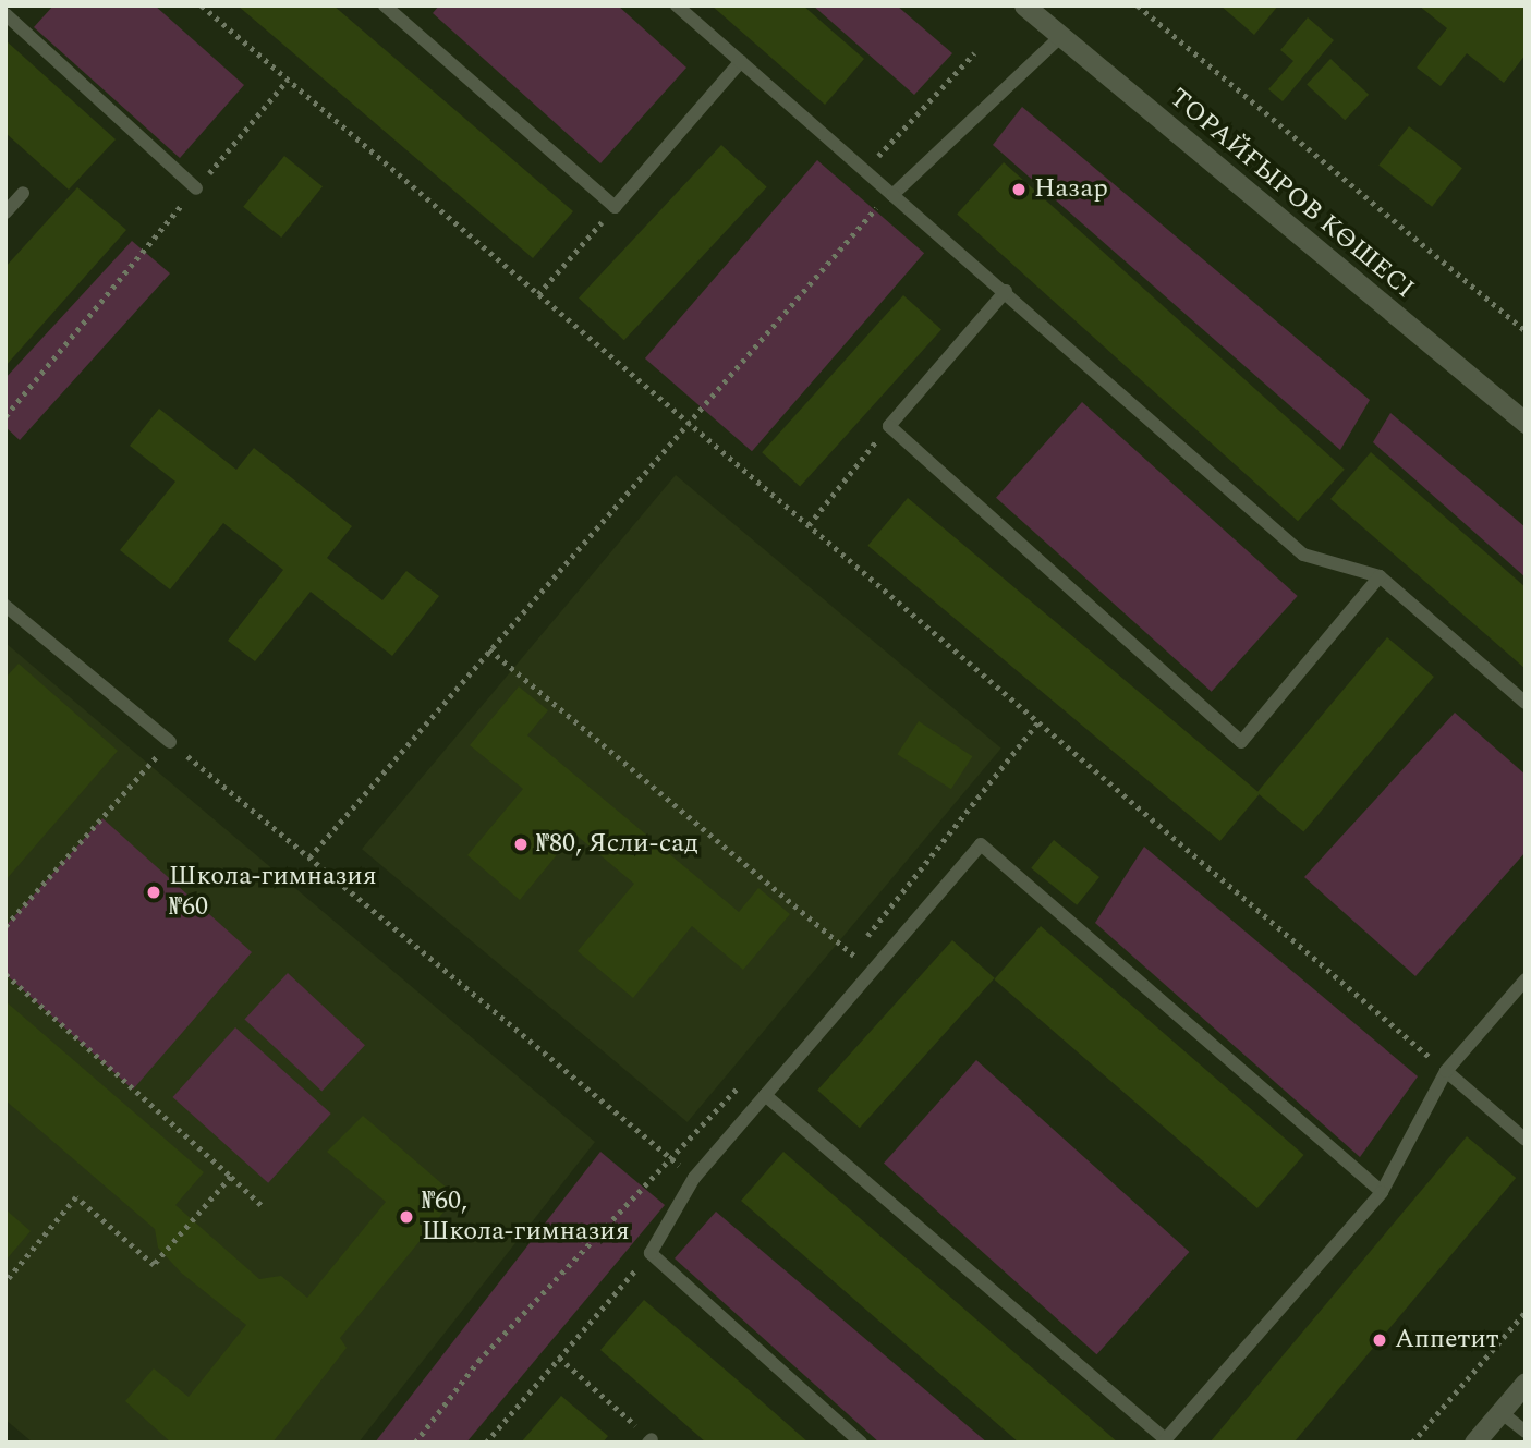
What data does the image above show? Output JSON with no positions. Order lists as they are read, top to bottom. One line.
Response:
{"streets":{"street":["ТОРАЙҒЫРОВ КӨШЕСІ"]},"places":["Назар","№80, Ясли-сад","Школа-гимназия №60","№60, Школа-гимназия","Аппетит"]}
